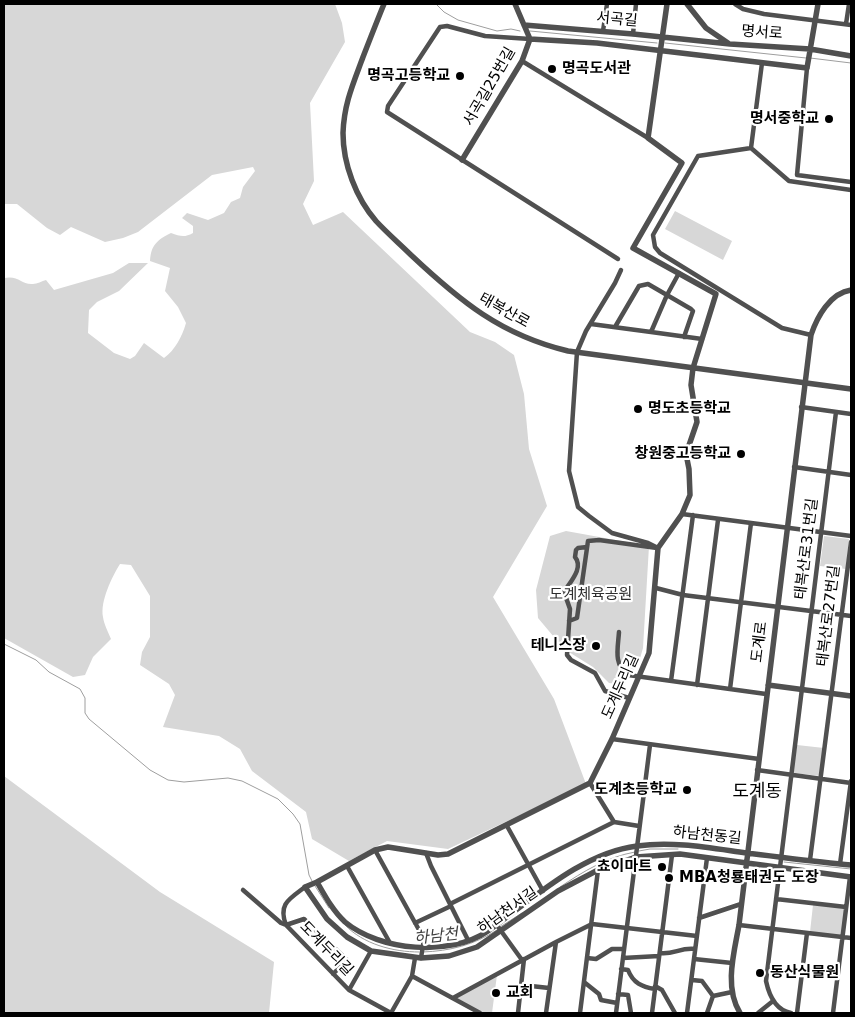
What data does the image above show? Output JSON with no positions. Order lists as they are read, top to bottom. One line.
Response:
{"streets":{"street":["서곡길","명서로","서곡길25번길","태복산로","태복산로31번길","태복산로27번길","도계로","도계두리길","하남천동길","하남천서길"]},"crossings":[["서곡길","명서로"],["서곡길","서곡길25번길"],["태복산로","도계로"],["태복산로31번길","하남천동길"],["태복산로31번길","하남천서길"],["태복산로27번길","하남천동길"],["도계로","하남천동길"],["도계로","하남천서길"],["도계두리길","하남천동길"],["도계두리길","하남천서길"]],"districts":["도계동"],"water":["하남천"],"parks":["도계체육공원"],"places":["명곡도서관","명곡고등학교","명서중학교","명도초등학교","창원중고등학교","테니스장","도계초등학교","쵸이마트","MBA청룡태권도 도장","동산식물원","교회"]}
